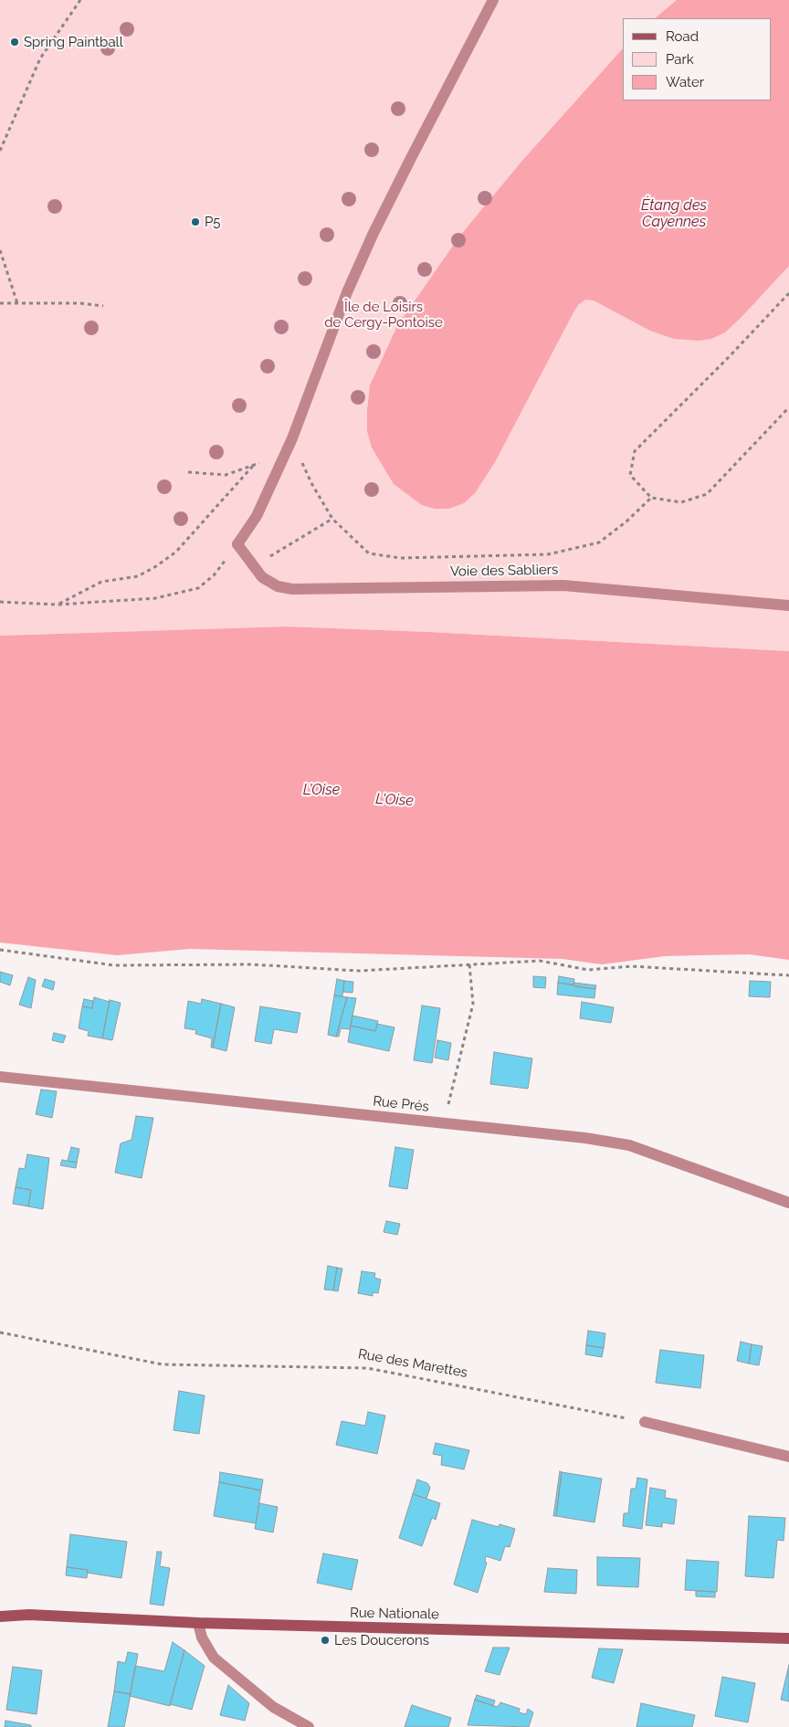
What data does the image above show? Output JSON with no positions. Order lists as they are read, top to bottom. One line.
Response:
{"streets":{"street":["Voie des Sabliers","Rue Prés","Rue Nationale"],"path":["Rue des Marettes"]},"water":["Étang des Cayennes","L’Oise","L'Oise"],"parks":["Île de Loisirs de Cergy-Pontoise"],"places":["Spring Paintball","P5","Les Doucerons"],"legend":["Road","Park","Water"]}
